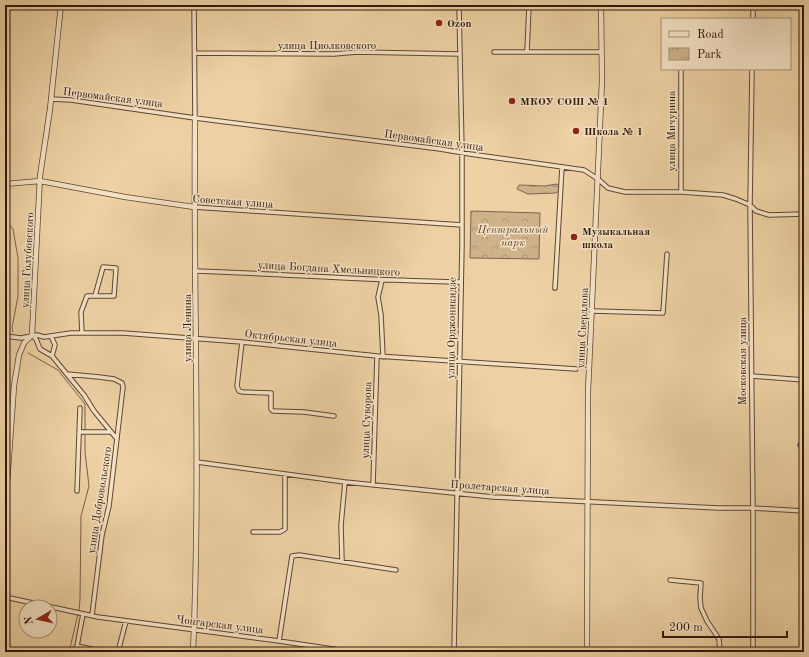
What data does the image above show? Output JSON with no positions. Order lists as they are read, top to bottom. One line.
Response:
{"streets":{"street":["улица Циолковского","Первомайская улица","улица Мичурина","Советская улица","улица Голубовского","улица Богдана Хмельницкого","улица Ленина","улица Орджоникидзе","улица Свердлова","Октябрьская улица","Московская улица","улица Суворова","Пролетарская улица","улица Добровольского","Чонгарская улица"]},"crossings":[["улица Циолковского","улица Ленина"],["улица Циолковского","улица Орджоникидзе"],["Первомайская улица","улица Мичурина"],["Первомайская улица","улица Голубовского"],["Первомайская улица","улица Ленина"],["Первомайская улица","улица Орджоникидзе"],["Первомайская улица","улица Свердлова"],["Первомайская улица","Московская улица"],["Советская улица","улица Голубовского"],["Советская улица","улица Ленина"],["Советская улица","улица Орджоникидзе"],["улица Голубовского","Октябрьская улица"],["улица Богдана Хмельницкого","улица Ленина"],["улица Богдана Хмельницкого","улица Орджоникидзе"],["улица Ленина","Октябрьская улица"],["улица Ленина","Пролетарская улица"],["улица Ленина","Чонгарская улица"],["улица Орджоникидзе","Октябрьская улица"],["улица Орджоникидзе","Пролетарская улица"],["улица Свердлова","Пролетарская улица"],["Октябрьская улица","улица Суворова"],["Московская улица","Пролетарская улица"],["улица Суворова","Пролетарская улица"],["улица Добровольского","Чонгарская улица"]],"parks":["Центральный парк"],"places":["Ozon","МКОУ СОШ № 1","Школа № 1","Музыкальная школа"],"legend":["Road","Park"],"scale_bar":"200 m","north":"left"}
